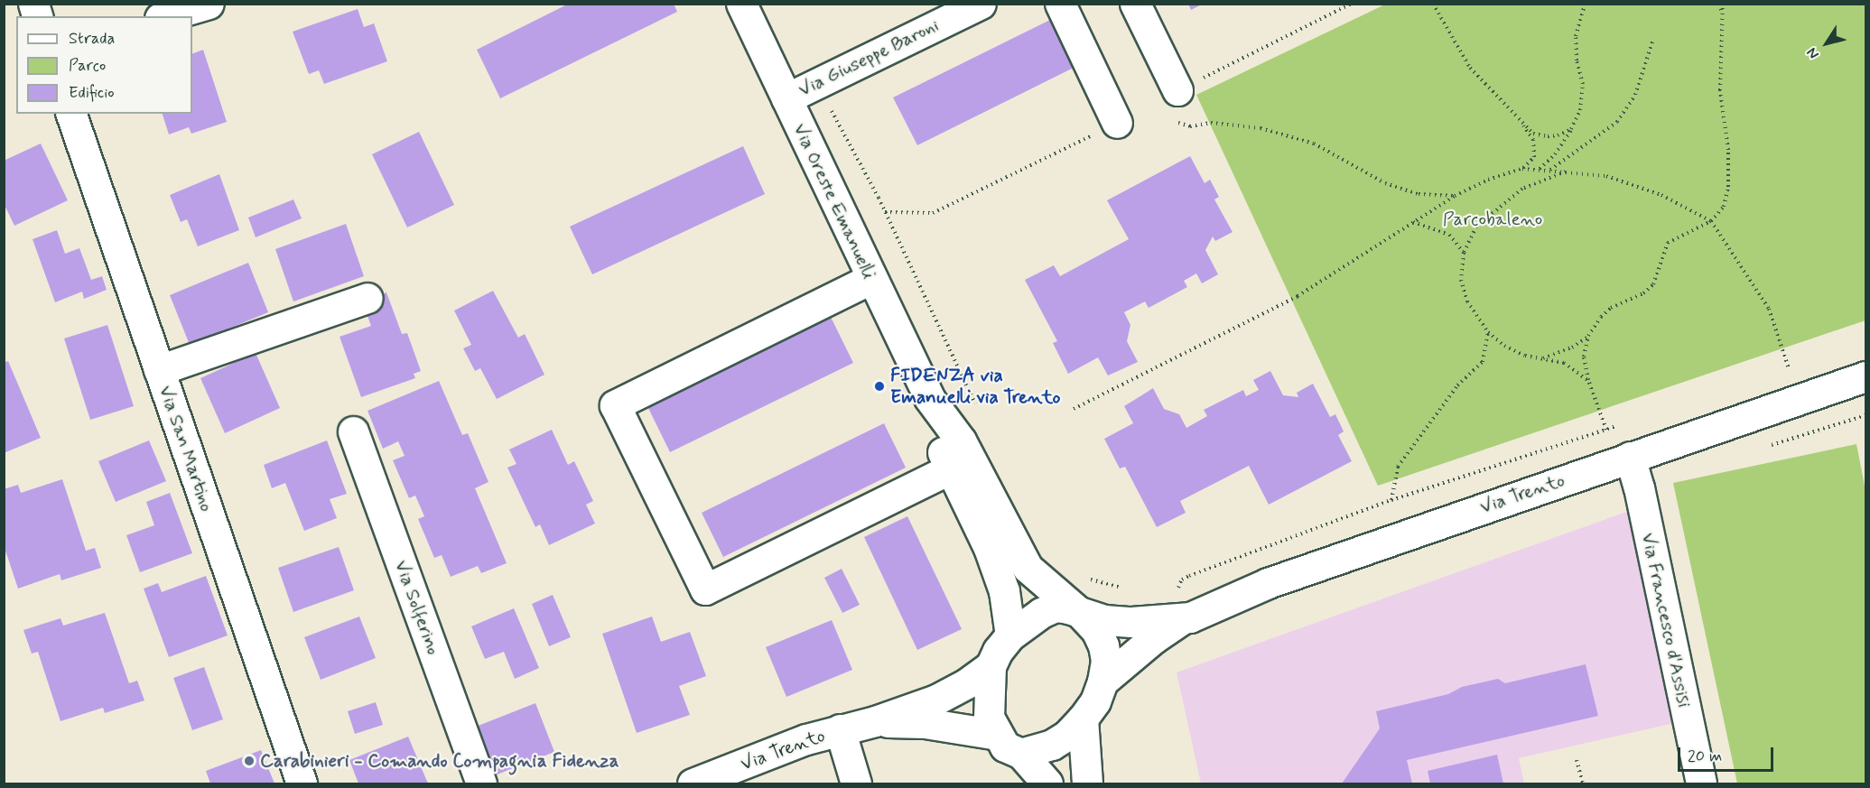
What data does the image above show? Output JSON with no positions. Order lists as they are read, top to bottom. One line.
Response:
{"streets":{"street":["Via Giuseppe Baroni","Via Oreste Emanuelli","Via San Martino","Via Trento","Via Solferino","Via Francesco d'Assisi"]},"crossings":[["Via Giuseppe Baroni","Via Oreste Emanuelli"],["Via Trento","Via Francesco d'Assisi"]],"parks":["Parcobaleno"],"places":["FIDENZA via Emanuelli via Trento","Carabinieri - Comando Compagnia Fidenza"],"legend":["Strada","Parco","Edificio"],"scale_bar":"20 m","north":"bottom left"}
